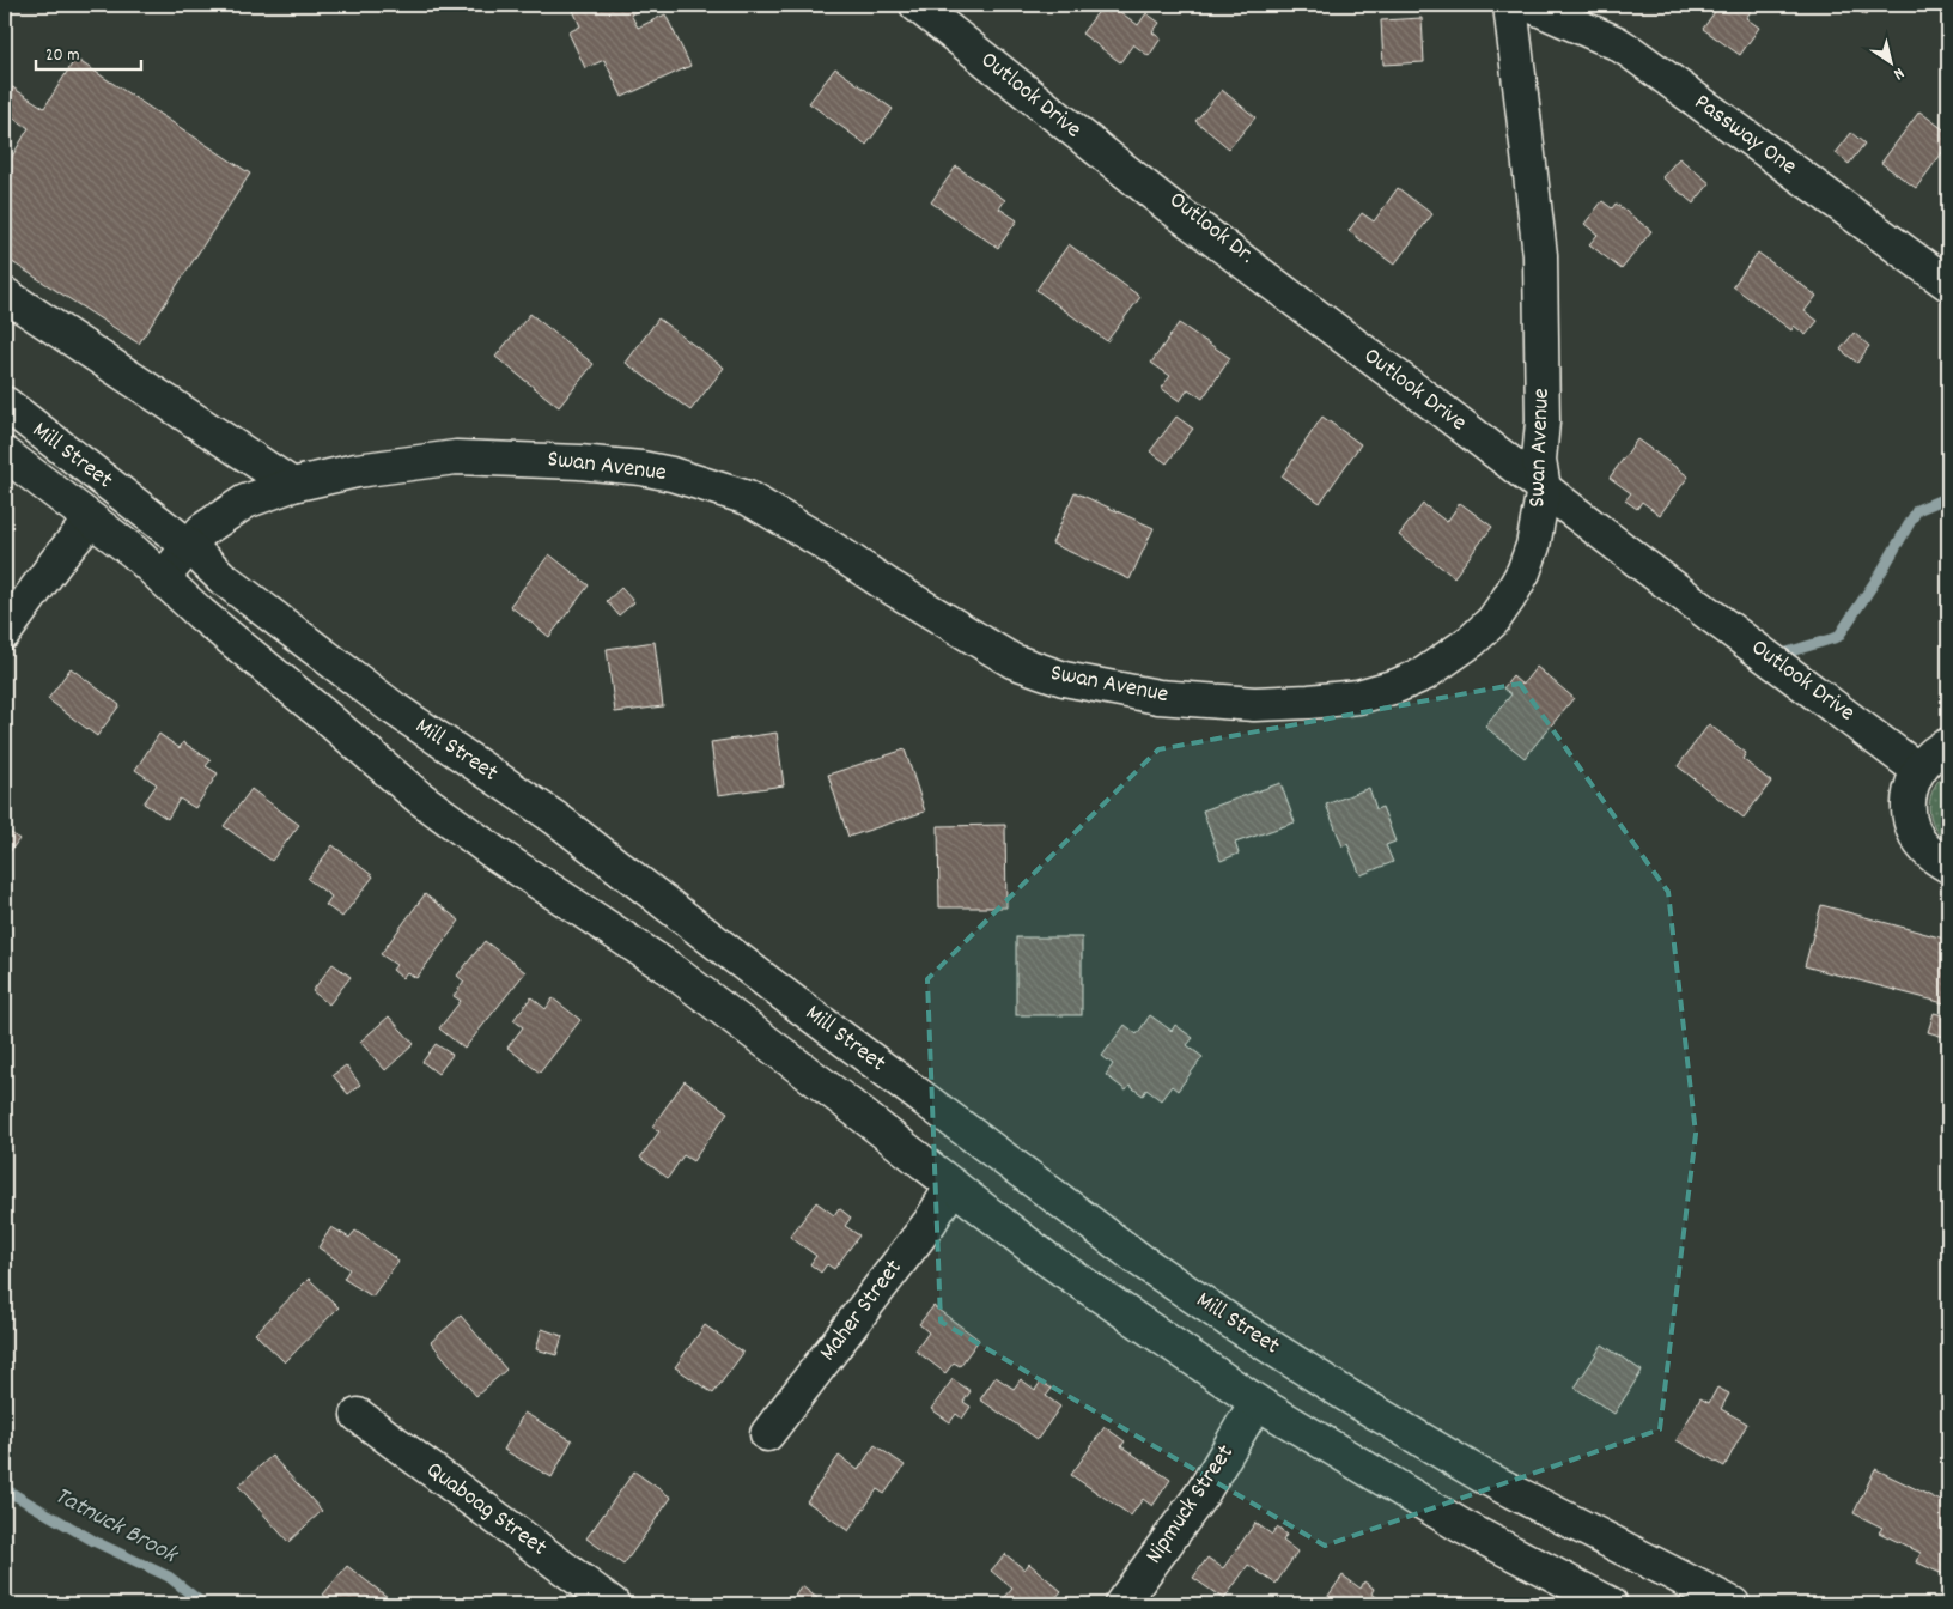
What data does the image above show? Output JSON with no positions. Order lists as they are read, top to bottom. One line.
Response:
{"streets":{"street":["Outlook Drive","Passway One","Outlook Dr.","Swan Avenue","Mill Street","Maher Street","Nipmuck Street","Quaboag Street"]},"crossings":[["Outlook Drive","Outlook Dr."],["Outlook Drive","Swan Avenue"],["Swan Avenue","Mill Street"],["Mill Street","Maher Street"],["Mill Street","Nipmuck Street"]],"water":["Tatnuck Brook"],"scale_bar":"20 m","north":"bottom right"}
